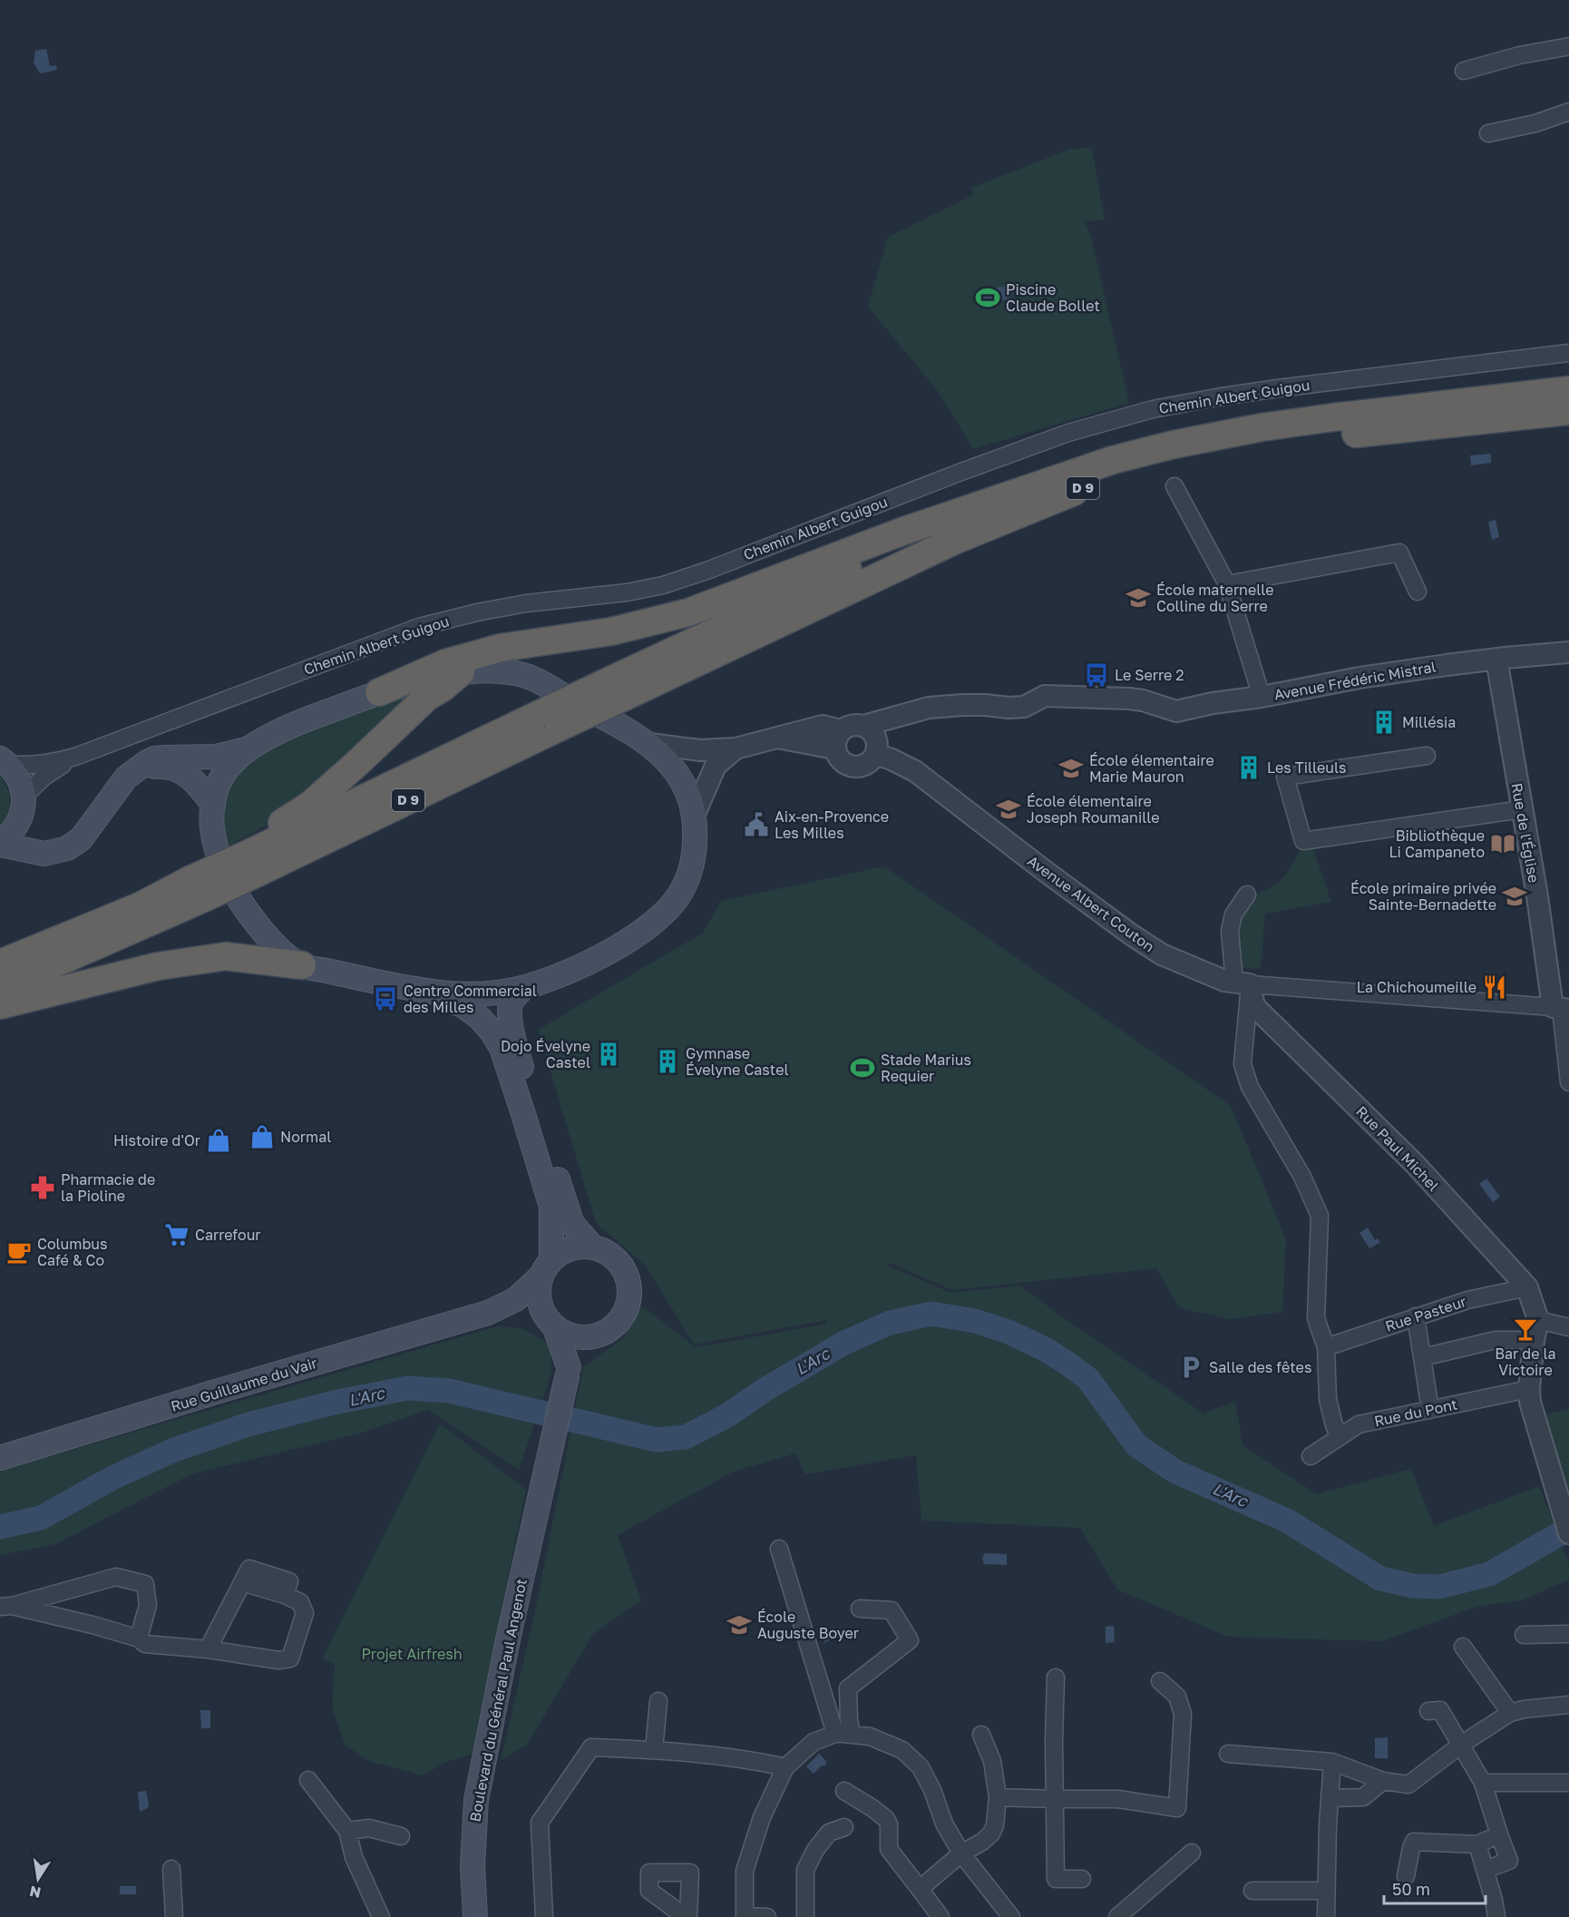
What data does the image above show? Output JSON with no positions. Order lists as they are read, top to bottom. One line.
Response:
{"streets":{"highway":["D 9"],"main road":["Rue Guillaume du Vair","Boulevard du Général Paul Angenot"],"street":["Chemin Albert Guigou","Avenue Frédéric Mistral","Rue de l'Église","Avenue Albert Couton","Rue Paul Michel","Rue Pasteur","Rue du Pont"]},"crossings":[["Avenue Frédéric Mistral","Rue de l'Église"],["Avenue Frédéric Mistral","Avenue Albert Couton"],["Rue de l'Église","Avenue Albert Couton"],["Avenue Albert Couton","Rue Paul Michel"],["Rue Paul Michel","Rue Pasteur"]],"water":["L'Arc"],"parks":["Projet Airfresh"],"places":{"sports":["Piscine Claude Bollet","Stade Marius Requier"],"school or university":["École maternelle Colline du Serre","École élementaire Marie Mauron","École élementaire Joseph Roumanille","École primaire privée Sainte-Bernadette","École Auguste Boyer"],"bus stop":["Le Serre 2","Centre Commercial des Milles"],"building":["Millésia","Les Tilleuls","Dojo Évelyne Castel","Gymnase Évelyne Castel"],"public building":["Aix-en-Provence Les Milles"],"library":["Bibliothèque Li Campaneto"],"restaurant":["La Chichoumeille"],"shop":["Normal","Histoire d'Or"],"pharmacy":["Pharmacie de la Pioline"],"supermarket":["Carrefour"],"cafe":["Columbus Café & Co"],"bar":["Bar de la Victoire"],"parking":["Salle des fêtes"]},"scale_bar":"50 m","north":"bottom"}
